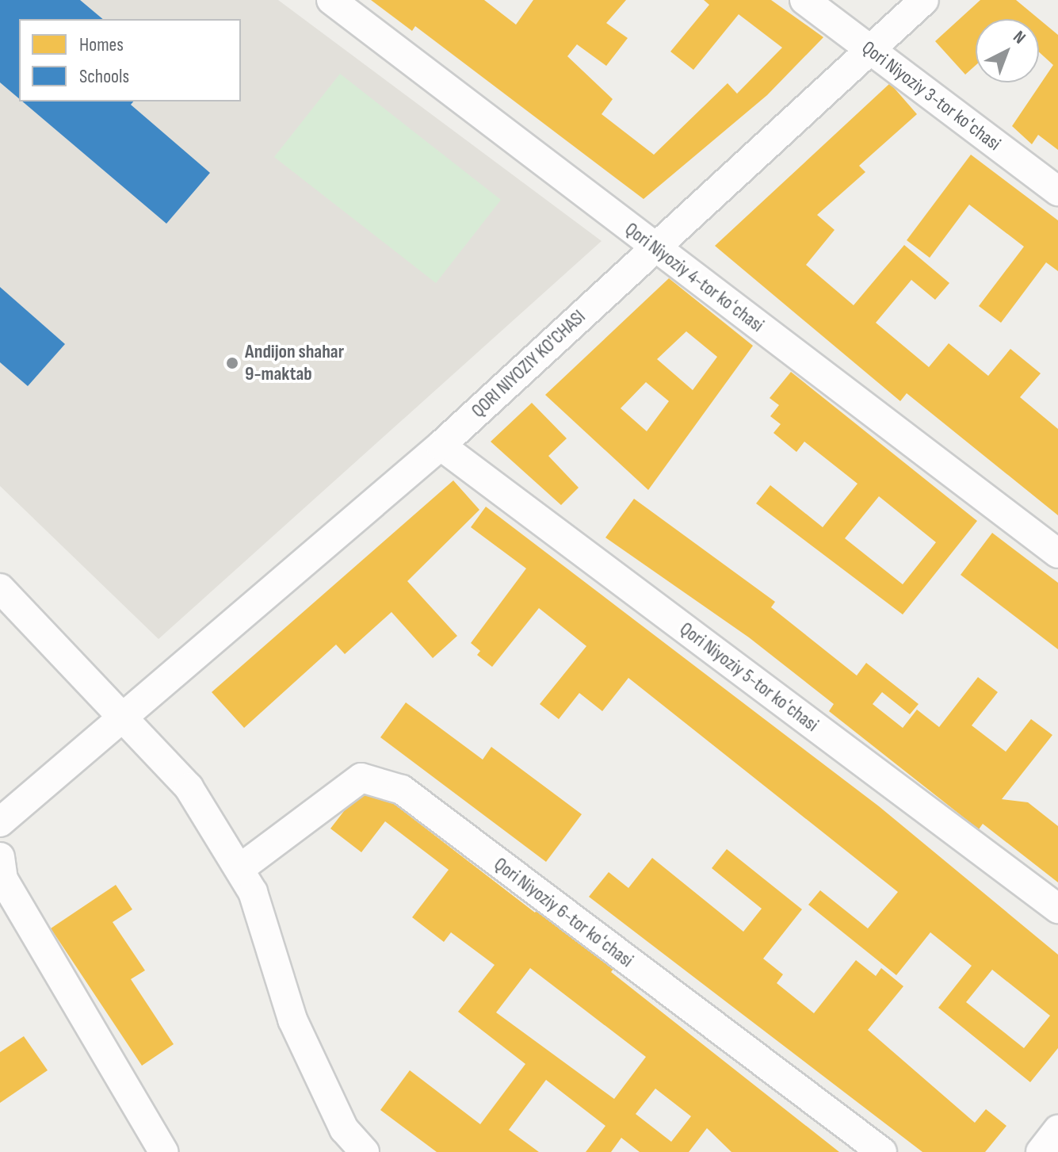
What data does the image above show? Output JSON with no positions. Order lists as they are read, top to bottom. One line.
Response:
{"streets":{"street":["Qori Niyoziy 3-tor koʻchasi","Qori Niyoziy 4-tor koʻchasi","QORI NIYOZIY KO'CHASI","Qori Niyoziy 5-tor koʻchasi","Qori Niyoziy 6-tor koʻchasi"]},"crossings":[["Qori Niyoziy 3-tor koʻchasi","QORI NIYOZIY KO'CHASI"],["Qori Niyoziy 4-tor koʻchasi","QORI NIYOZIY KO'CHASI"],["QORI NIYOZIY KO'CHASI","Qori Niyoziy 5-tor koʻchasi"]],"places":["Andijon shahar 9-maktab"],"legend":["Homes","Schools"],"north":"top right"}
